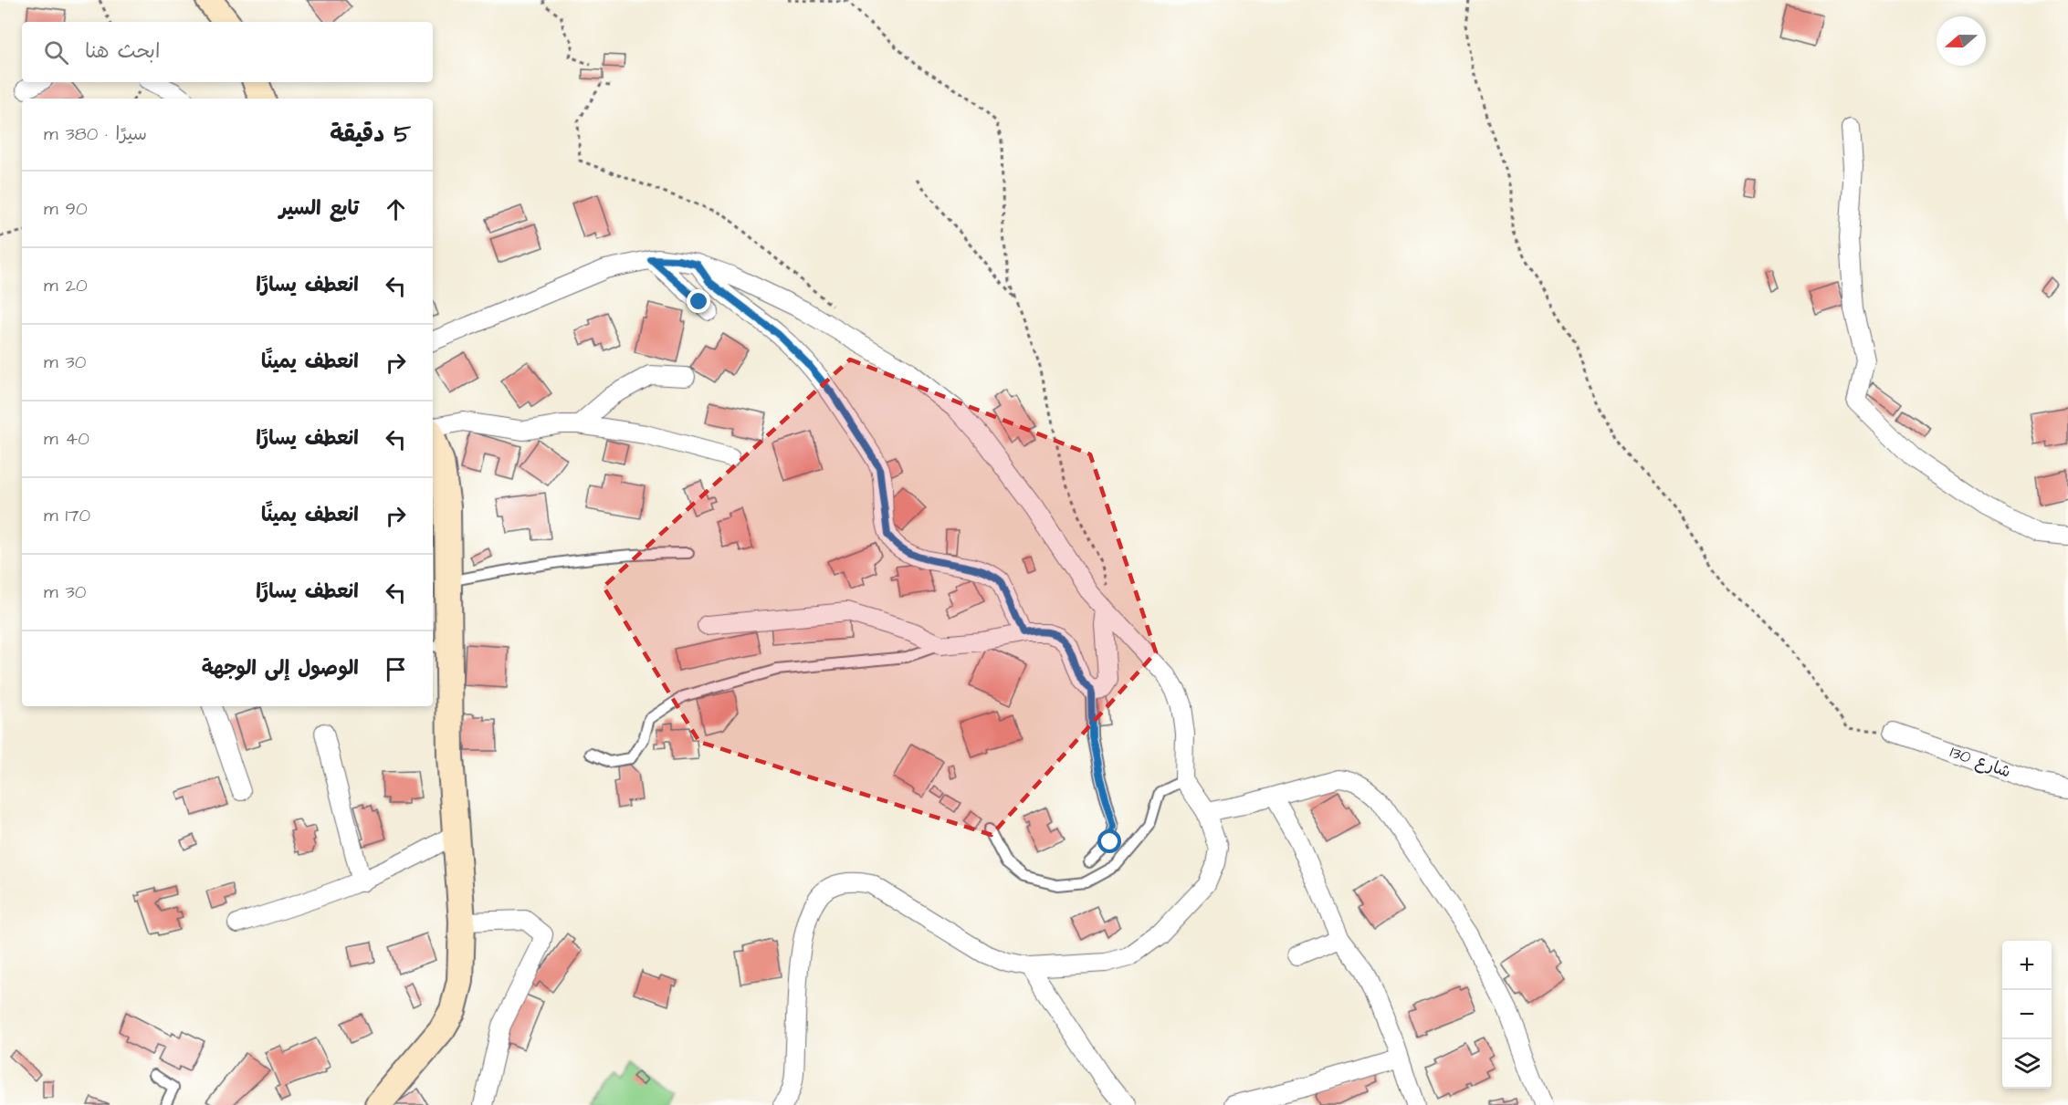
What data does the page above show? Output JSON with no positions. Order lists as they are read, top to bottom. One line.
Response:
{"streets":{"street":["شارع 130"]},"north":"left","page":{"search":"ابحث هنا","heading":["5 دقيقة","سيرًا · 380 m"],"list":[["تابع السير","90 m"],["انعطف يسارًا","20 m"],["انعطف يمينًا","30 m"],["انعطف يسارًا","40 m"],["انعطف يمينًا","170 m"],["انعطف يسارًا","30 m"],"الوصول إلى الوجهة"],"map_buttons":["+","−"]}}
